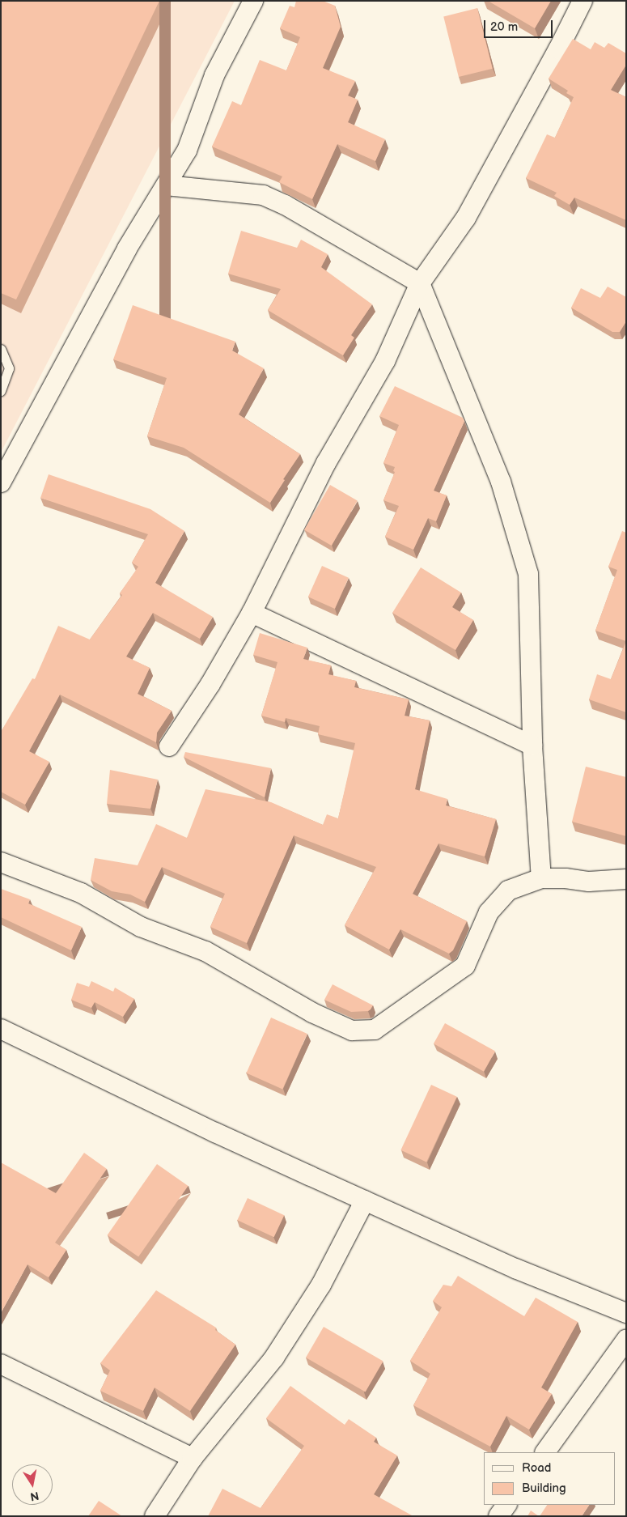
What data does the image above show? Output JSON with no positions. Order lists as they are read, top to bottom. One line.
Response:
{"legend":["Road","Building"],"scale_bar":"20 m","north":"bottom"}
